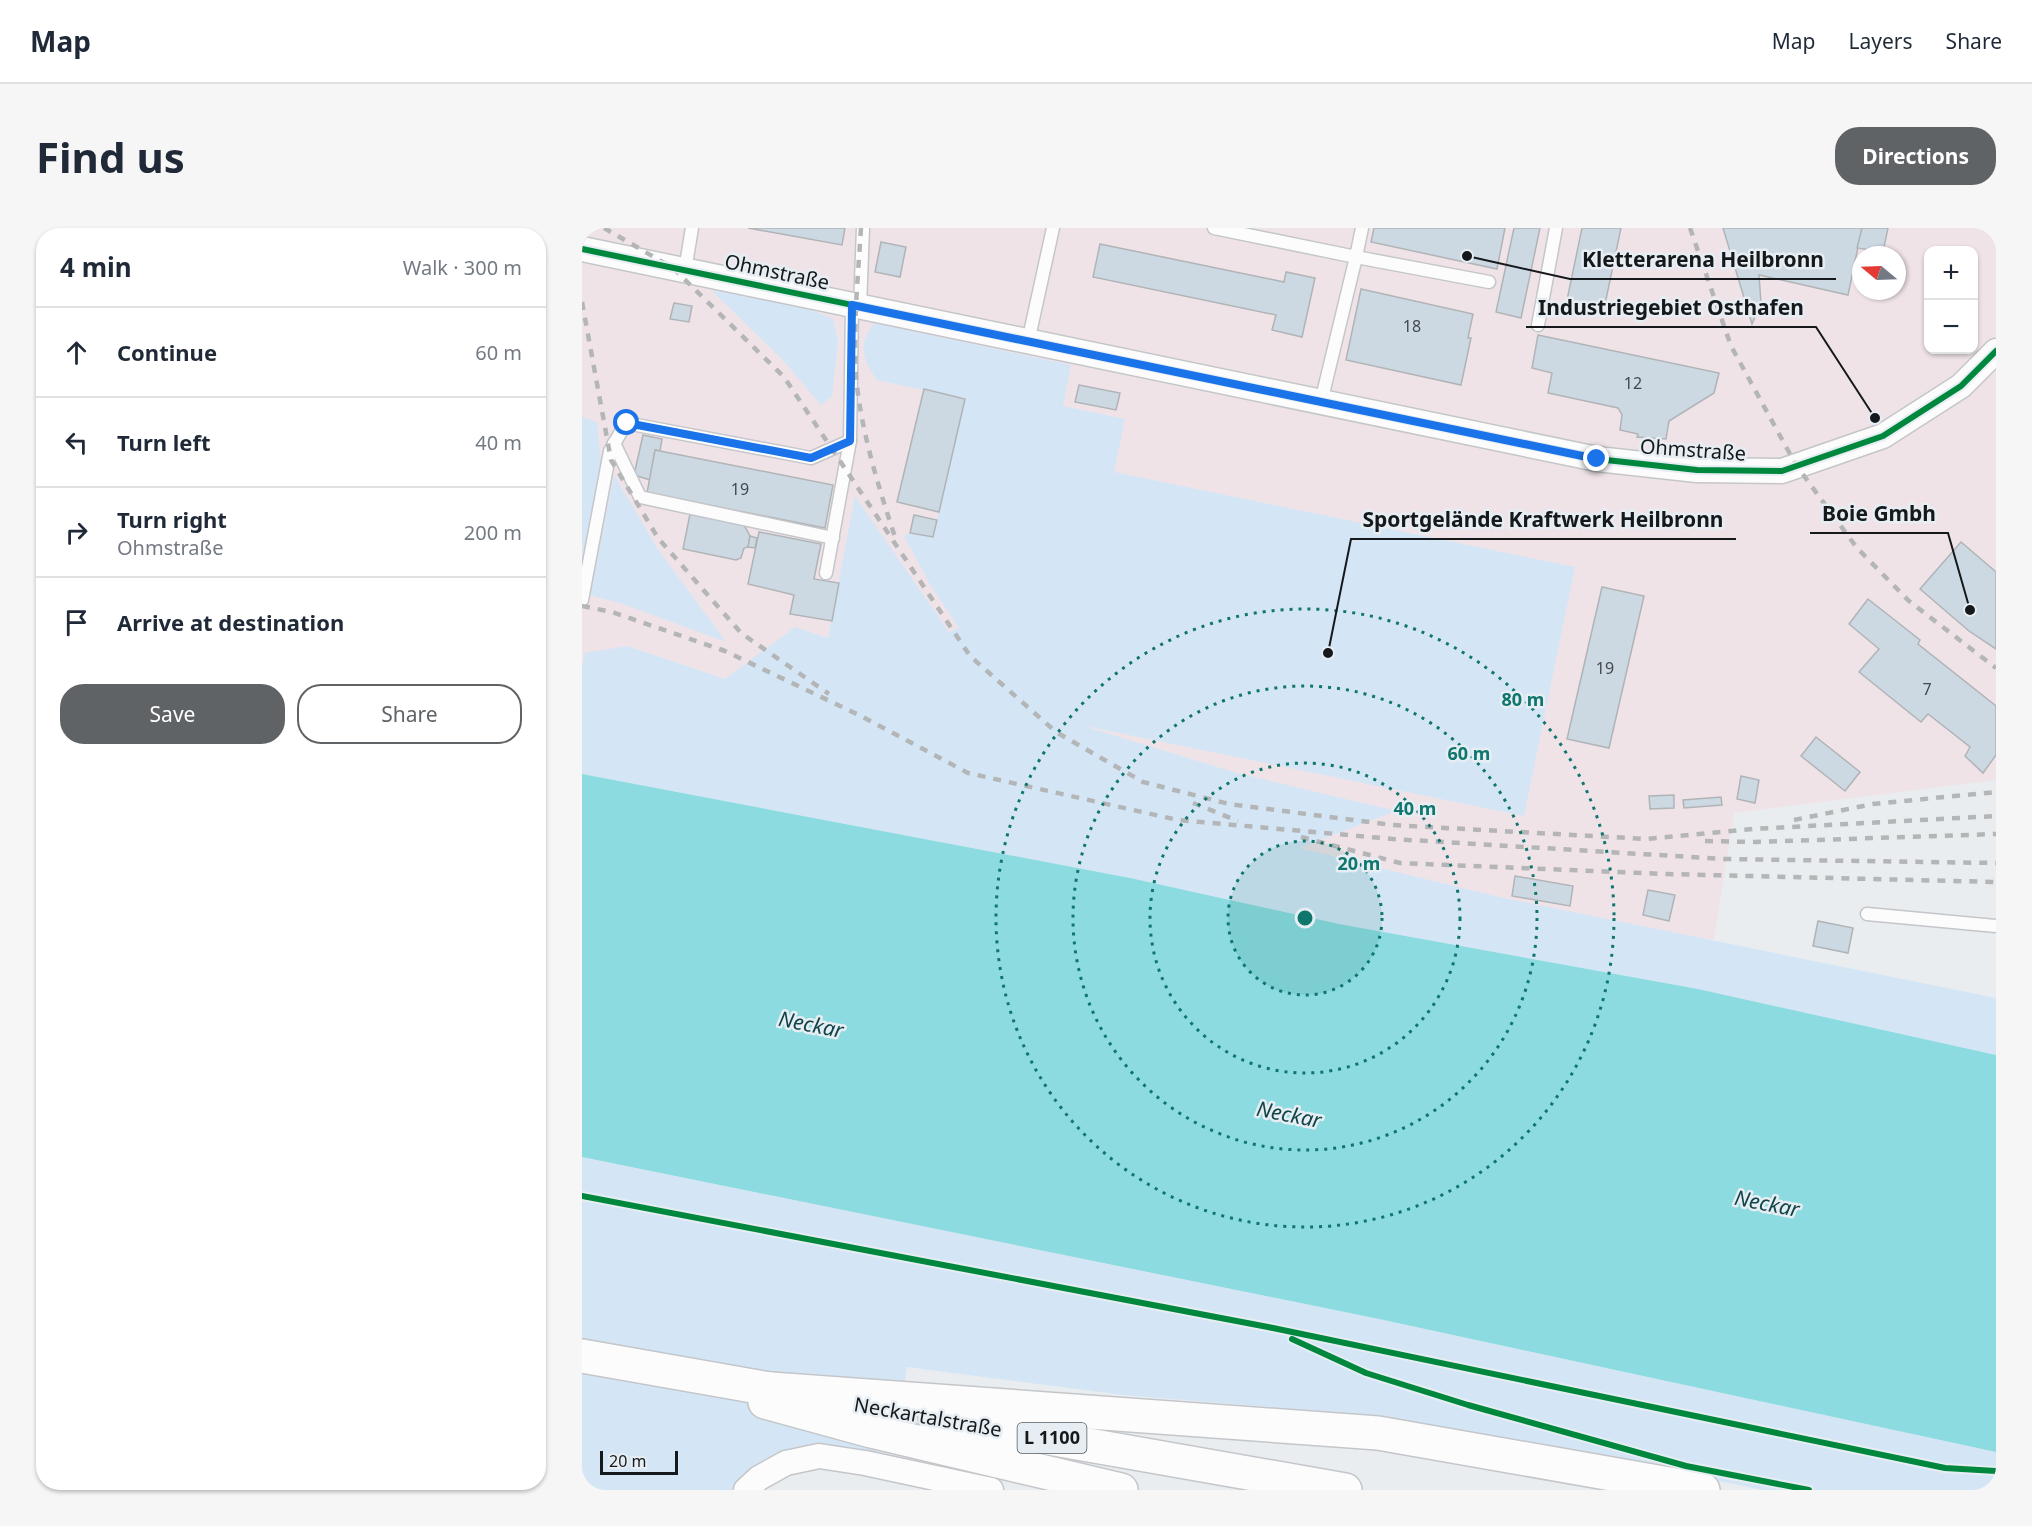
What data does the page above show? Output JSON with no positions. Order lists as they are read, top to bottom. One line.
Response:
{"streets":{"main road":["Neckartalstraße","L 1100"],"street":["Ohmstraße"]},"water":["Neckar"],"places":["Kletterarena Heilbronn","Industriegebiet Osthafen","Boie Gmbh","Sportgelände Kraftwerk Heilbronn"],"house_numbers":["18","12","19","19","7"],"scale_bar":"20 m","north":"left","page":{"header":"Map","nav":["Map","Layers","Share"],"buttons":["Directions",["Save","Share"]],"title":"Find us","heading":["4 min","Walk · 300 m"],"map_buttons":["+","−"],"list":[["Continue","60 m"],["Turn left","40 m"],["Turn right","Ohmstraße","200 m"],"Arrive at destination"],"scale":"20 m"},"rings":["80 m","60 m","40 m","20 m"]}
